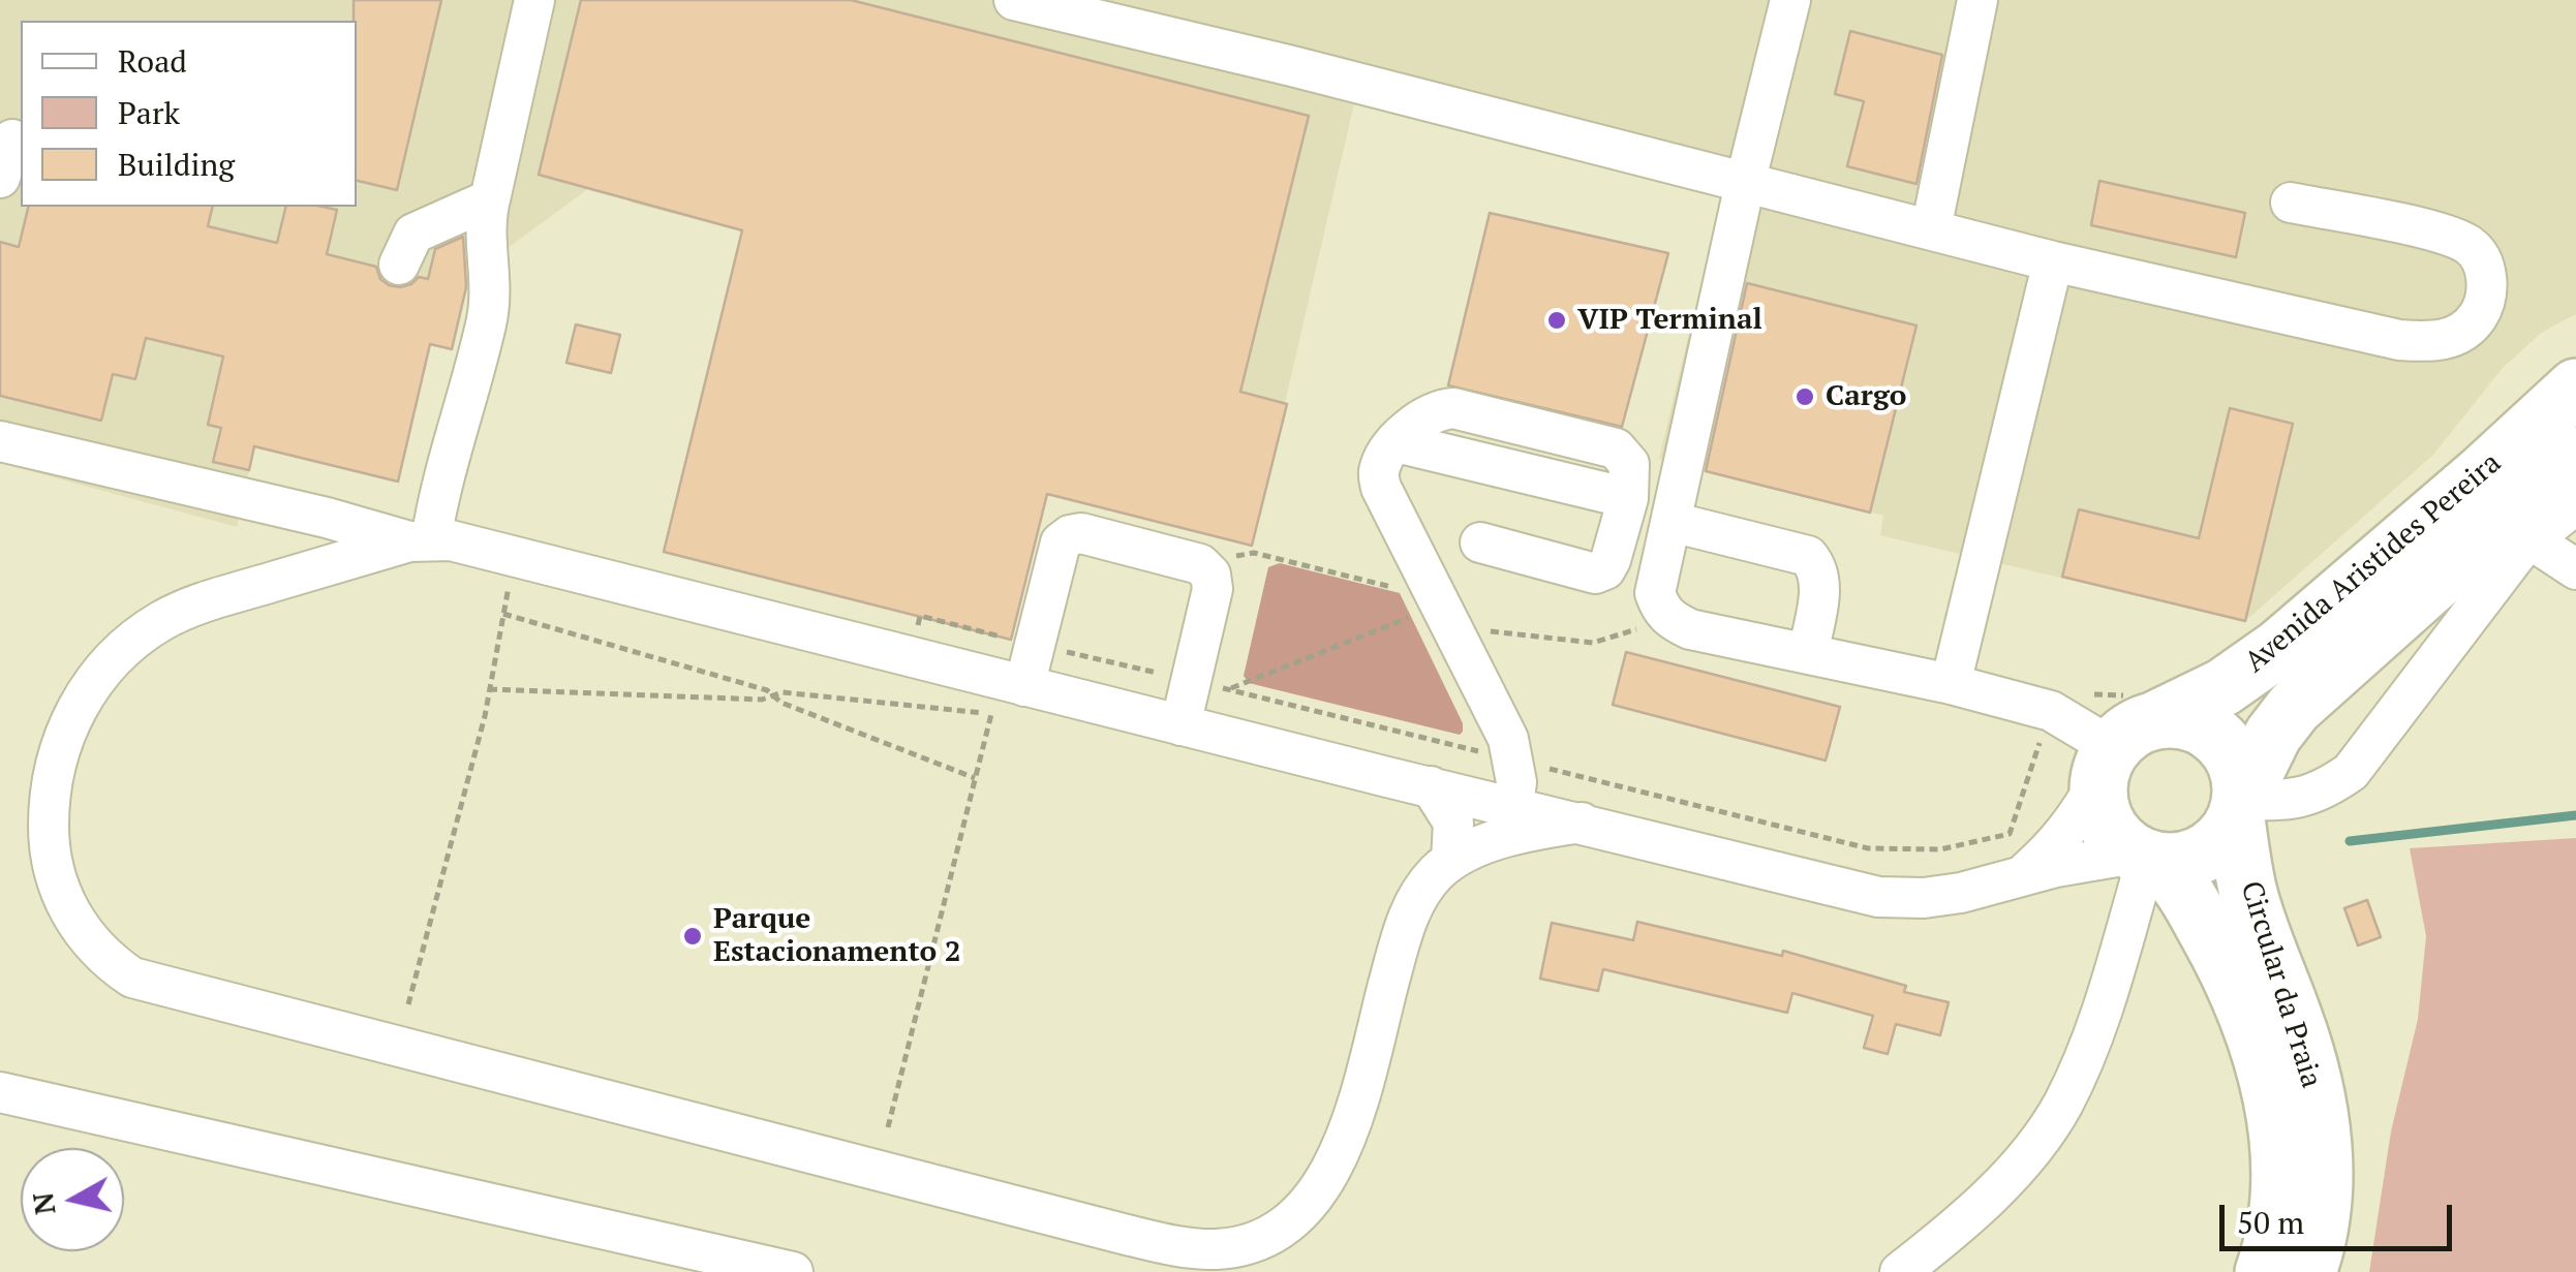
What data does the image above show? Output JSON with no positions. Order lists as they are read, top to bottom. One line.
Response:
{"streets":{"highway":["Avenida Aristides Pereira","Circular da Praia"]},"crossings":[["Avenida Aristides Pereira","Circular da Praia"]],"places":["VIP Terminal","Cargo","Parque Estacionamento 2"],"legend":["Road","Park","Building"],"scale_bar":"50 m","north":"left"}
